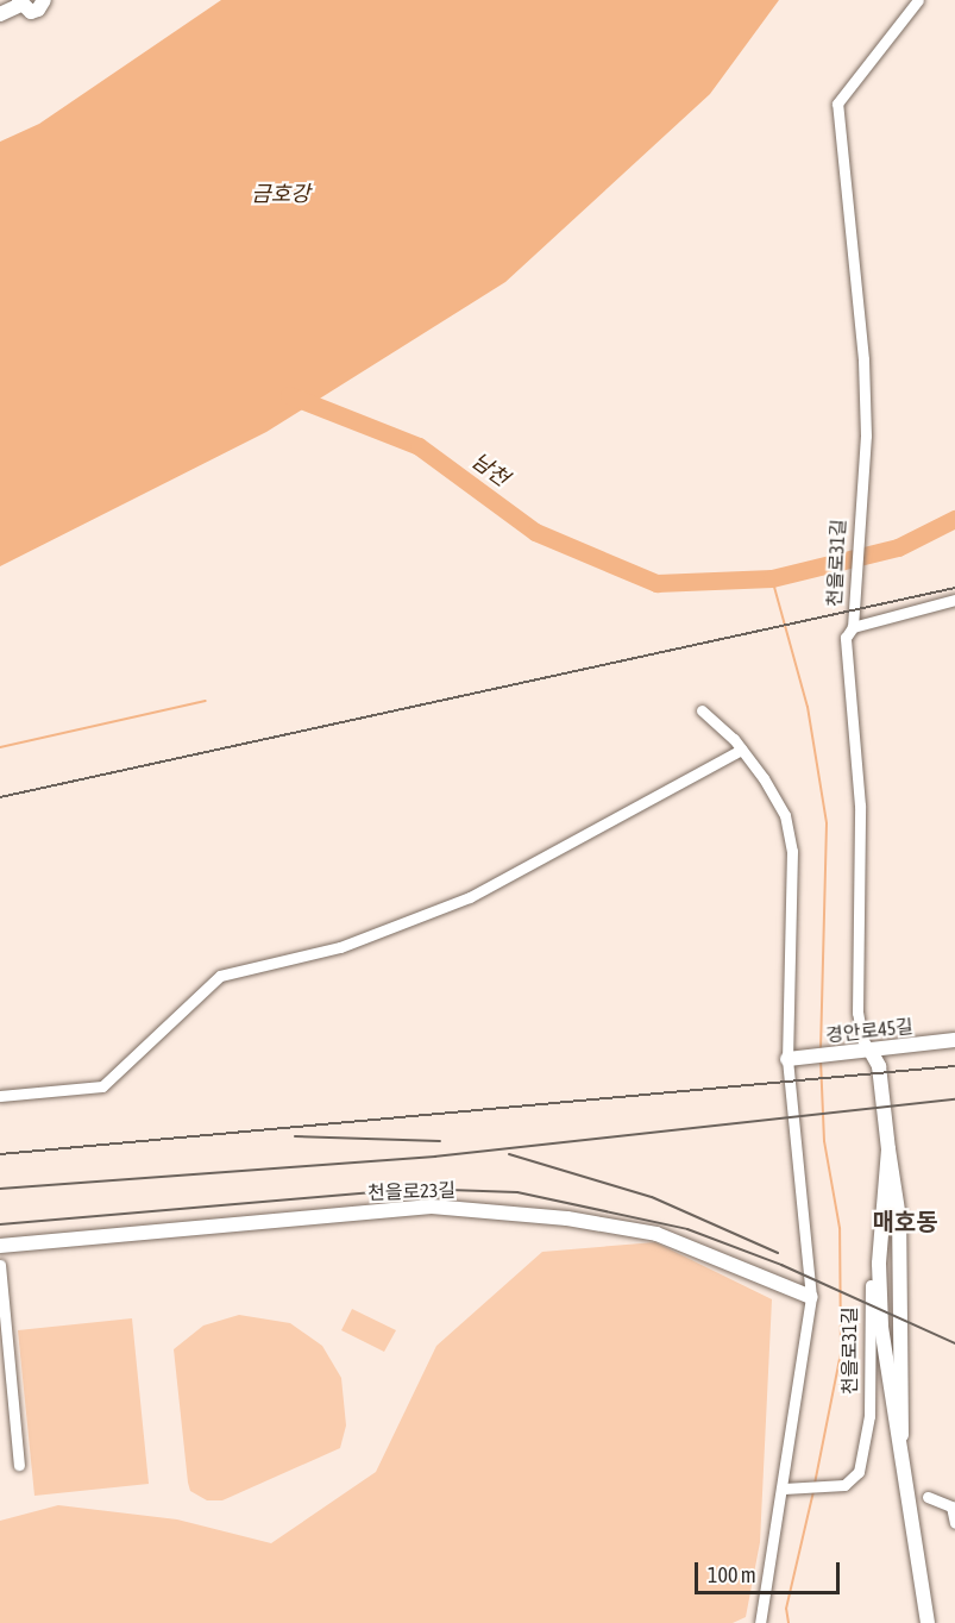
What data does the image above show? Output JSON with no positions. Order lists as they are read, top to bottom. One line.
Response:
{"streets":{"street":["천을로31길","경안로45길","천을로23길"]},"crossings":[["천을로31길","경안로45길"]],"districts":["매호동"],"water":["금호강","남천"],"scale_bar":"100 m"}
